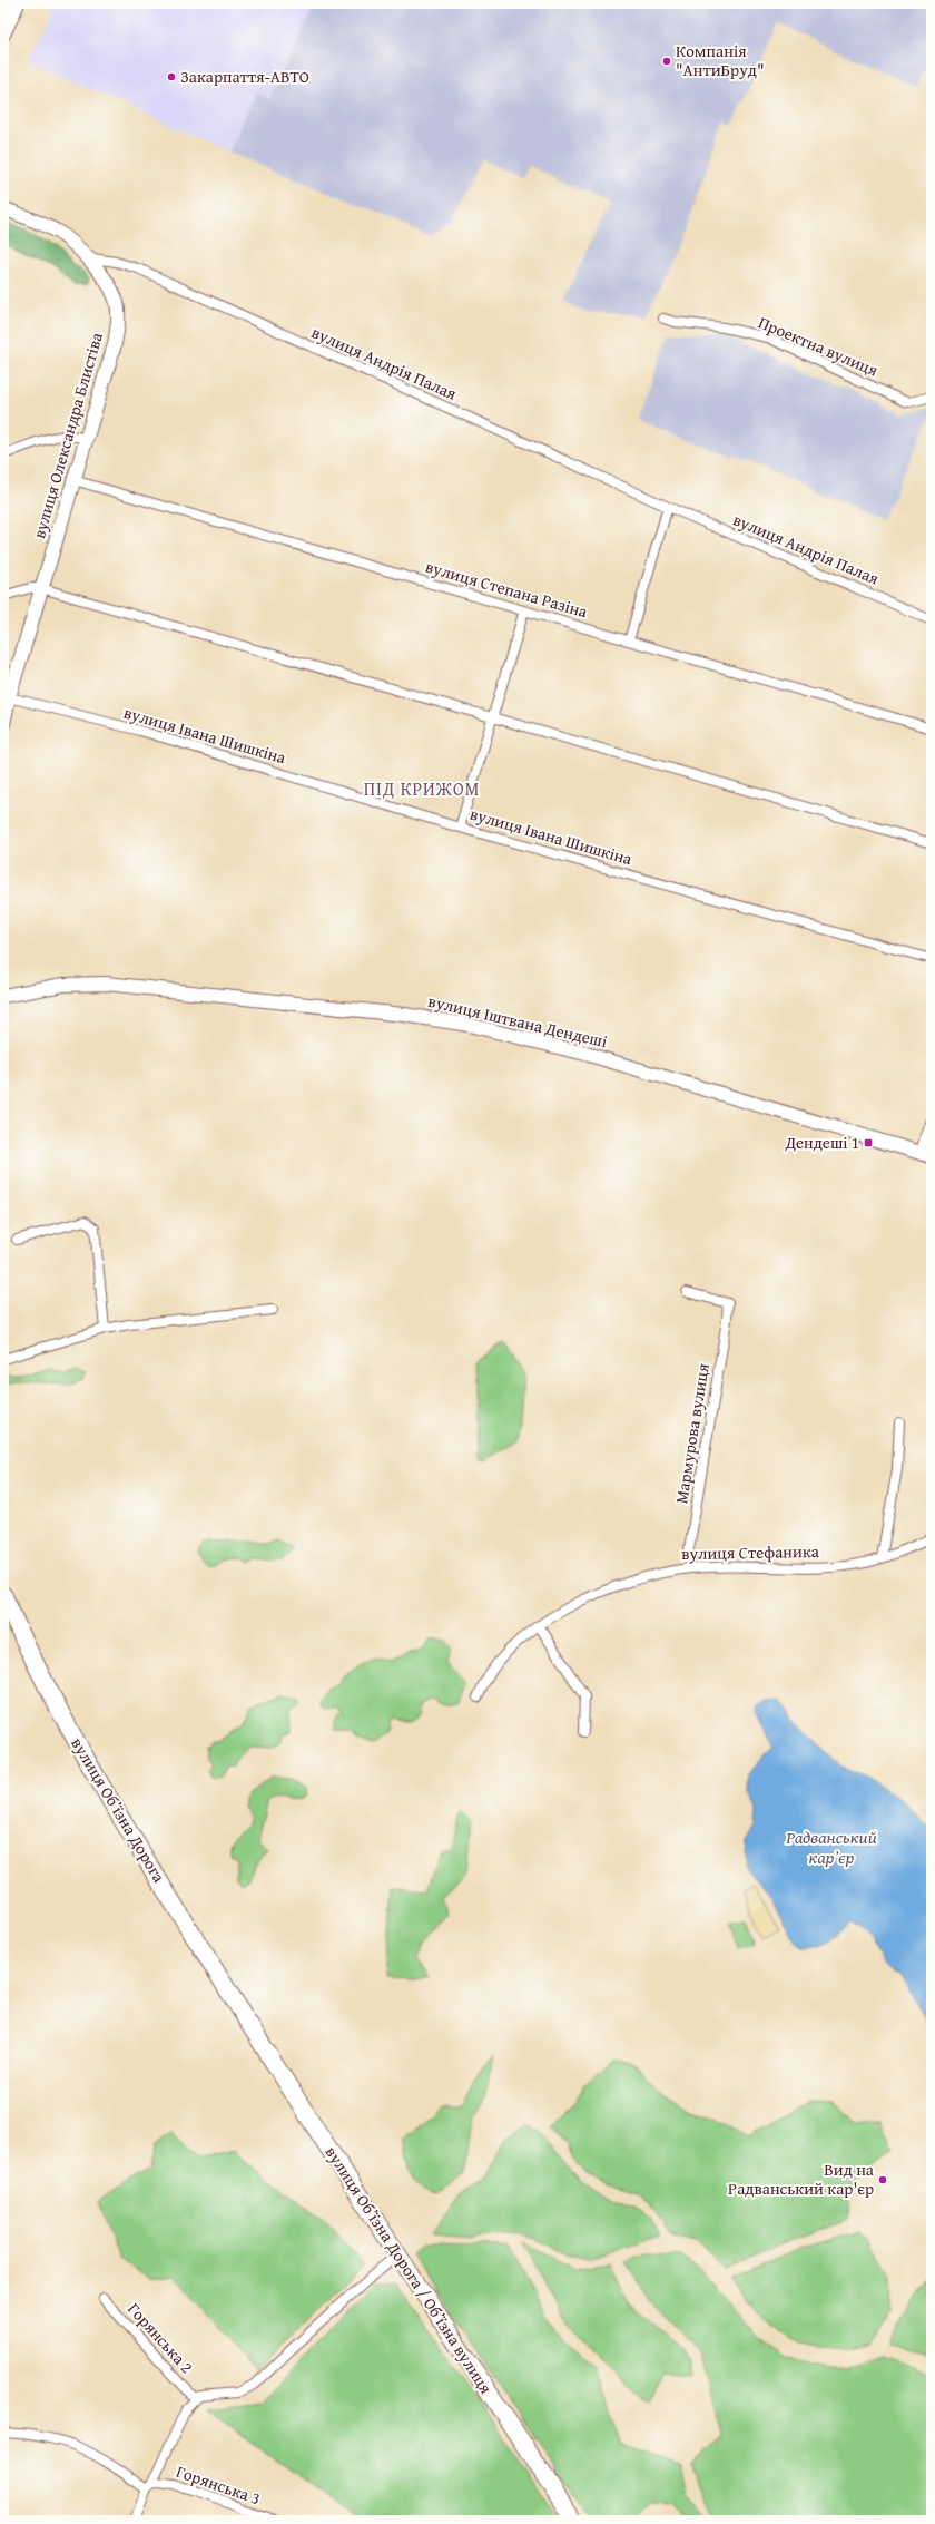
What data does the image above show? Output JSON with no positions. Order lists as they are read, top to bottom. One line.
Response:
{"streets":{"highway":["вулиця Обʼїзна Дорога","вулиця Обʼїзна Дорога / Обʼїзна вулиця"],"street":["Проектна вулиця","вулиця Андрія Палая","вулиця Олександра Блистіва","вулиця Степана Разіна","вулиця Івана Шишкіна","вулиця Іштвана Дендеші","Мармурова вулиця","вулиця Стефаника","Горянська 2","Горянська 3"]},"crossings":[["вулиця Андрія Палая","вулиця Олександра Блистіва"],["вулиця Олександра Блистіва","вулиця Степана Разіна"],["вулиця Олександра Блистіва","вулиця Івана Шишкіна"],["Мармурова вулиця","вулиця Стефаника"],["вулиця Обʼїзна Дорога","вулиця Обʼїзна Дорога / Обʼїзна вулиця"]],"districts":["ПІД КРИЖОМ"],"water":["Радванський карʼєр"],"places":{"other":["Компанія \"АнтиБруд\"","Закарпаття-АВТО","Вид на Радванський кар'єр"],"transit":["Дендеші 1"]}}
